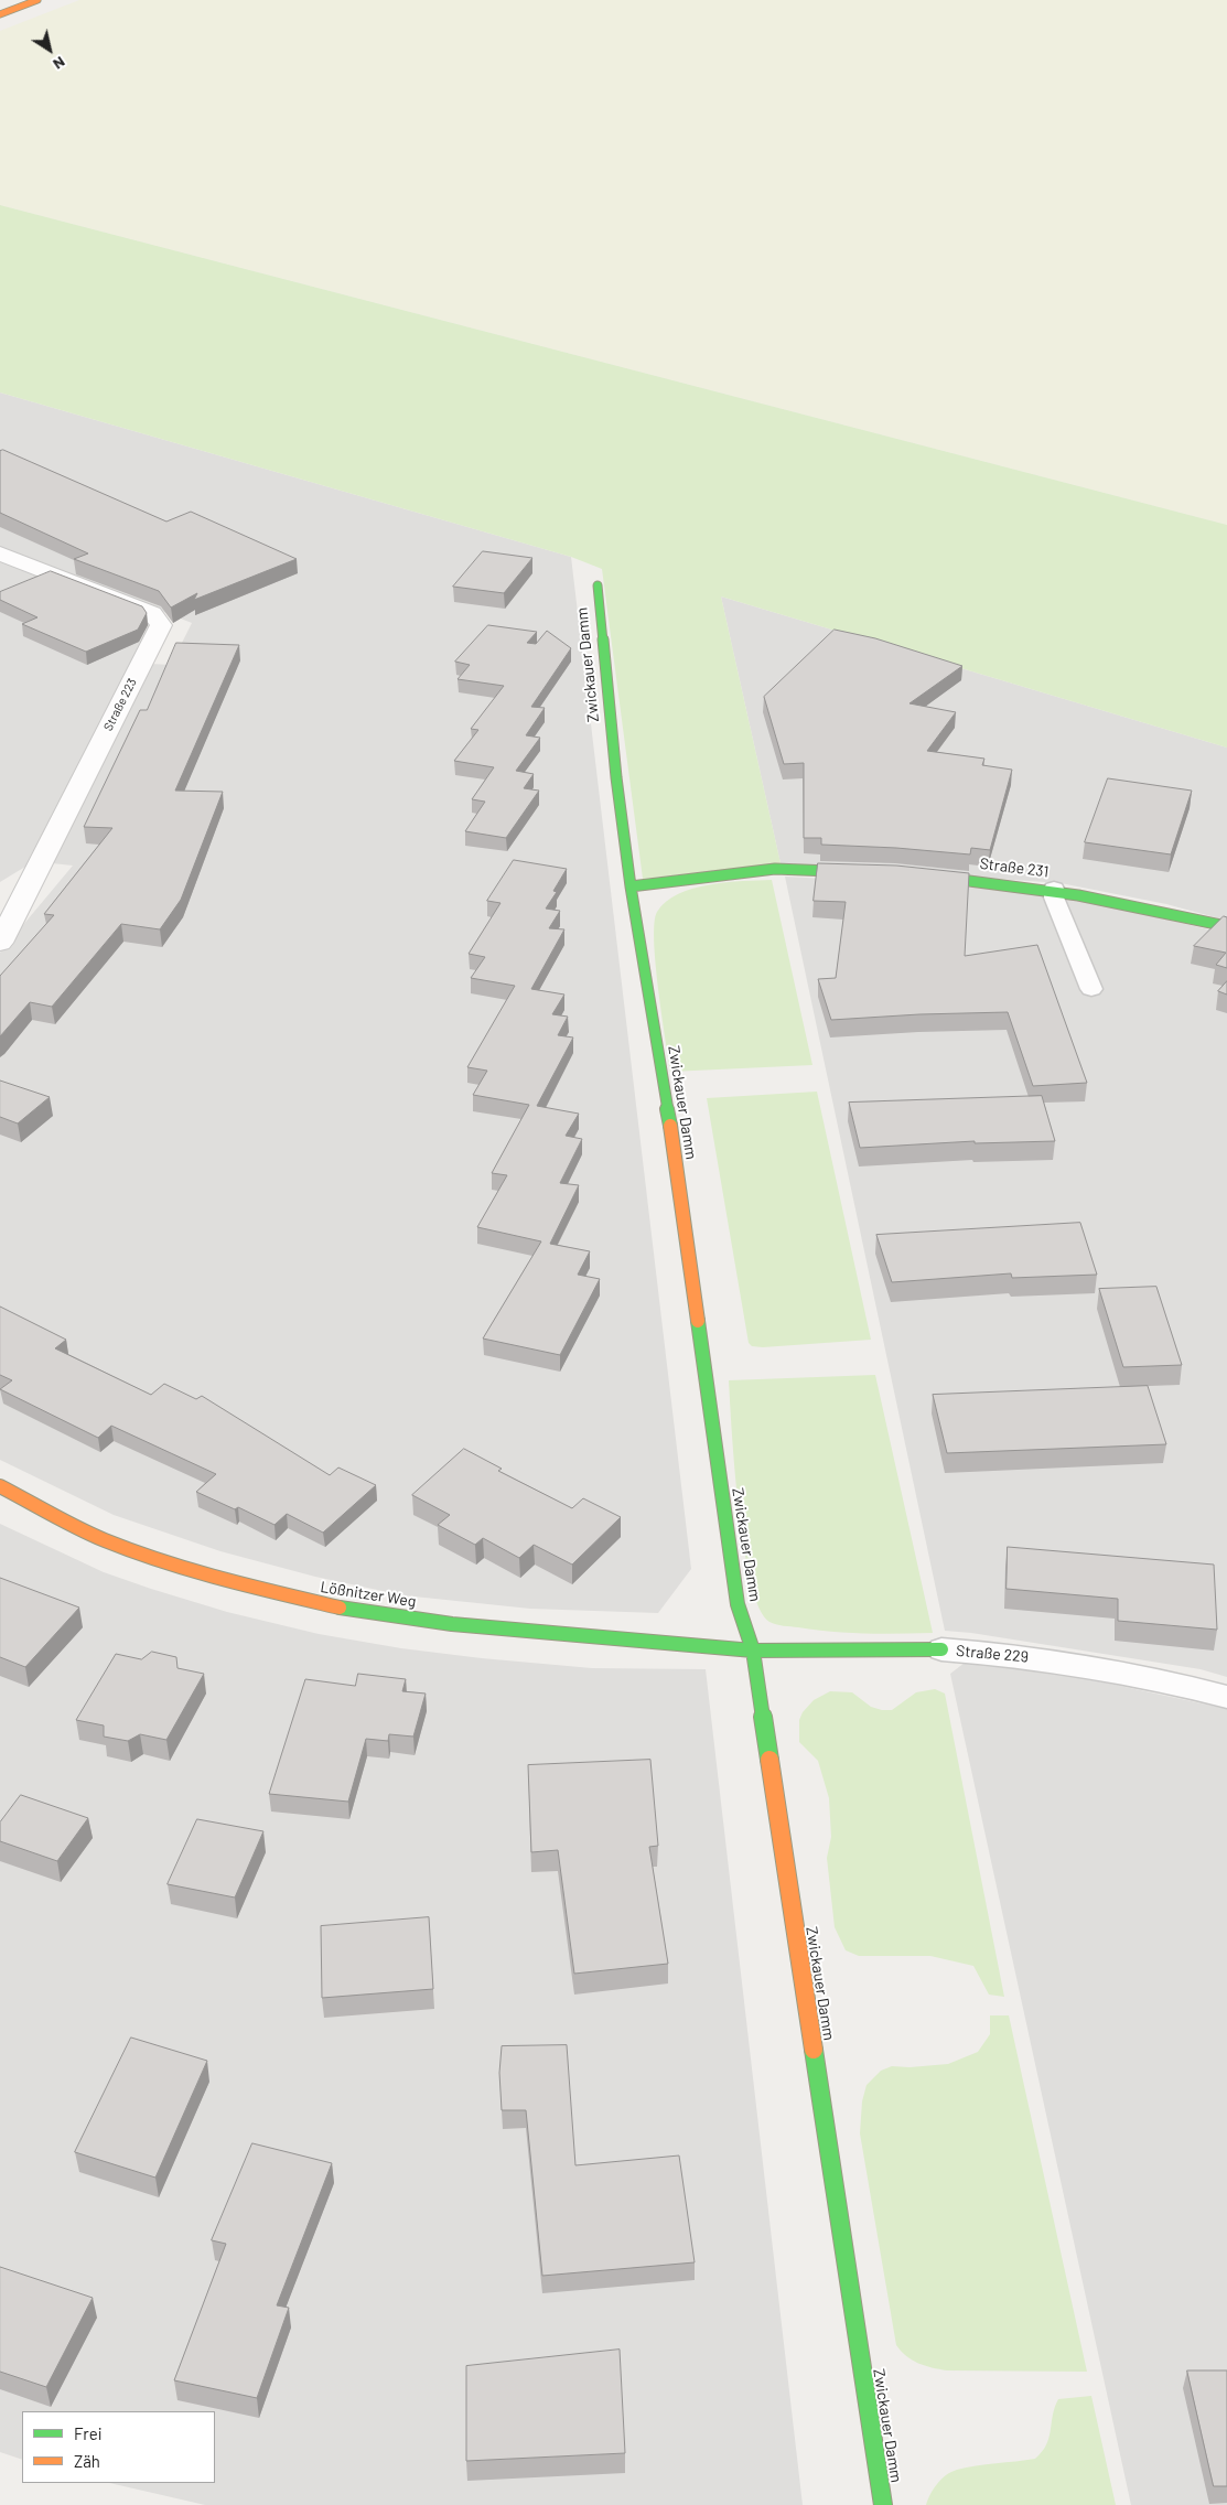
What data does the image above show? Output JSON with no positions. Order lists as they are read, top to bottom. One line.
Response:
{"streets":{"street":["Zwickauer Damm","Straße 223","Straße 231","Lößnitzer Weg","Straße 229"]},"crossings":[["Zwickauer Damm","Lößnitzer Weg"],["Zwickauer Damm","Straße 229"],["Lößnitzer Weg","Straße 229"]],"legend":["Frei","Zäh"],"north":"bottom right"}
